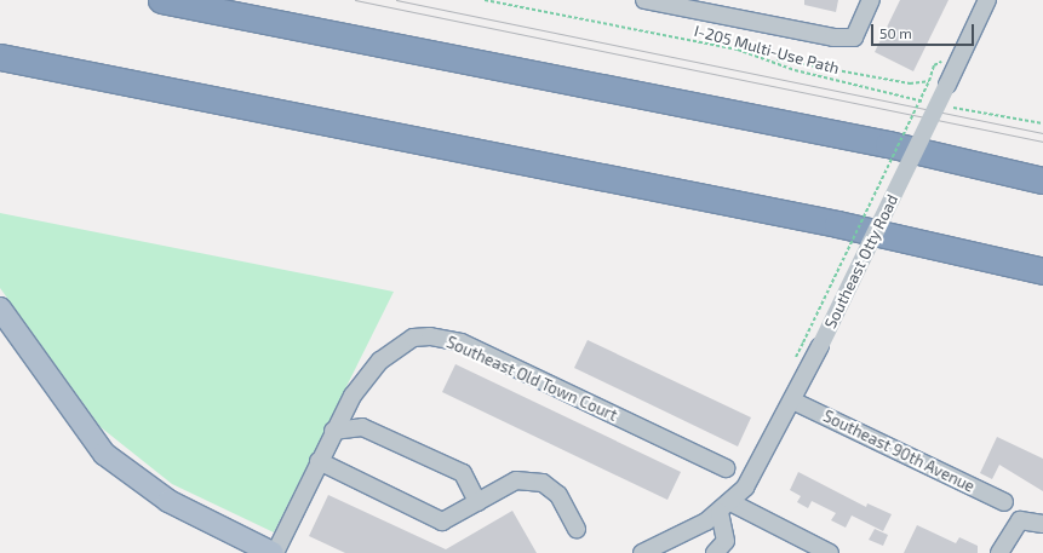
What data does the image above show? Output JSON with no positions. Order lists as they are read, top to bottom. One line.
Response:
{"streets":{"street":["Southeast Otty Road","Southeast Old Town Court","Southeast 90th Avenue"],"path":["I-205 Multi-Use Path"]},"crossings":[["I-205 Multi-Use Path","Southeast Otty Road"],["Southeast Otty Road","Southeast 90th Avenue"]],"scale_bar":"50 m"}
